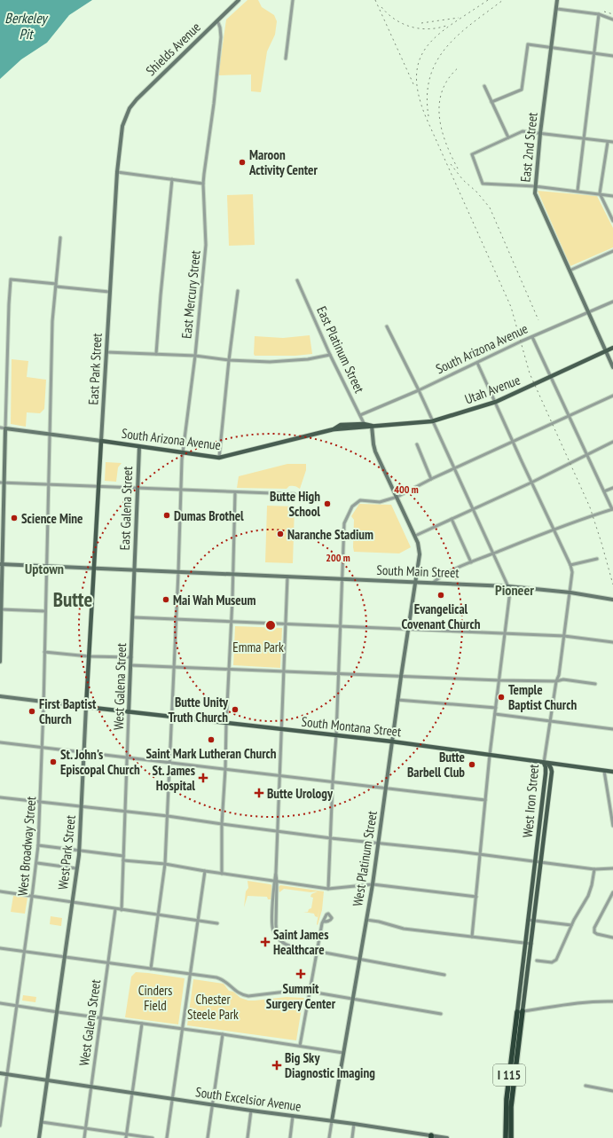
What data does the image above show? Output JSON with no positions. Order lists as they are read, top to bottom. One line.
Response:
{"streets":{"highway":["I 115"],"main road":["South Arizona Avenue","East Park Street","Utah Avenue","South Montana Street","West Iron Street","West Park Street"],"street":["Shields Avenue","East 2nd Street","East Mercury Street","East Platinum Street","East Galena Street","South Main Street","West Galena Street","West Broadway Street","West Platinum Street","South Excelsior Avenue"]},"crossings":[["Shields Avenue","East Mercury Street"],["Shields Avenue","East Park Street"],["East 2nd Street","South Arizona Avenue"],["East 2nd Street","Utah Avenue"],["East Mercury Street","South Arizona Avenue"],["East Mercury Street","South Main Street"],["East Mercury Street","South Montana Street"],["South Arizona Avenue","East Platinum Street"],["South Arizona Avenue","East Park Street"],["South Arizona Avenue","Utah Avenue"],["South Arizona Avenue","East Galena Street"],["East Platinum Street","Utah Avenue"],["East Park Street","South Main Street"],["East Park Street","West Park Street"],["East Galena Street","South Main Street"],["East Galena Street","West Galena Street"],["South Main Street","West Galena Street"],["South Main Street","West Iron Street"],["South Main Street","West Broadway Street"],["South Main Street","West Park Street"],["South Main Street","West Platinum Street"],["West Galena Street","South Montana Street"],["West Galena Street","South Excelsior Avenue"],["South Montana Street","West Iron Street"],["South Montana Street","West Park Street"],["South Montana Street","West Platinum Street"],["West Iron Street","I 115"],["West Broadway Street","South Excelsior Avenue"],["West Park Street","South Excelsior Avenue"],["West Platinum Street","South Excelsior Avenue"]],"districts":["Uptown","Pioneer","Butte"],"water":["Berkeley Pit"],"parks":["Emma Park","Cinders Field","Chester Steele Park"],"places":{"other":["Maroon Activity Center","Butte High School","Dumas Brothel","Science Mine","Naranche Stadium","Evangelical Covenant Church","Mai Wah Museum","Temple Baptist Church","Butte Unity Truth Church","First Baptist Church","Saint Mark Lutheran Church","St. John's Episcopal Church","Butte Barbell Club"],"health":["St. James Hospital","Butte Urology","Saint James Healthcare","Summit Surgery Center","Big Sky Diagnostic Imaging"]},"rings":["400 m","200 m"]}
